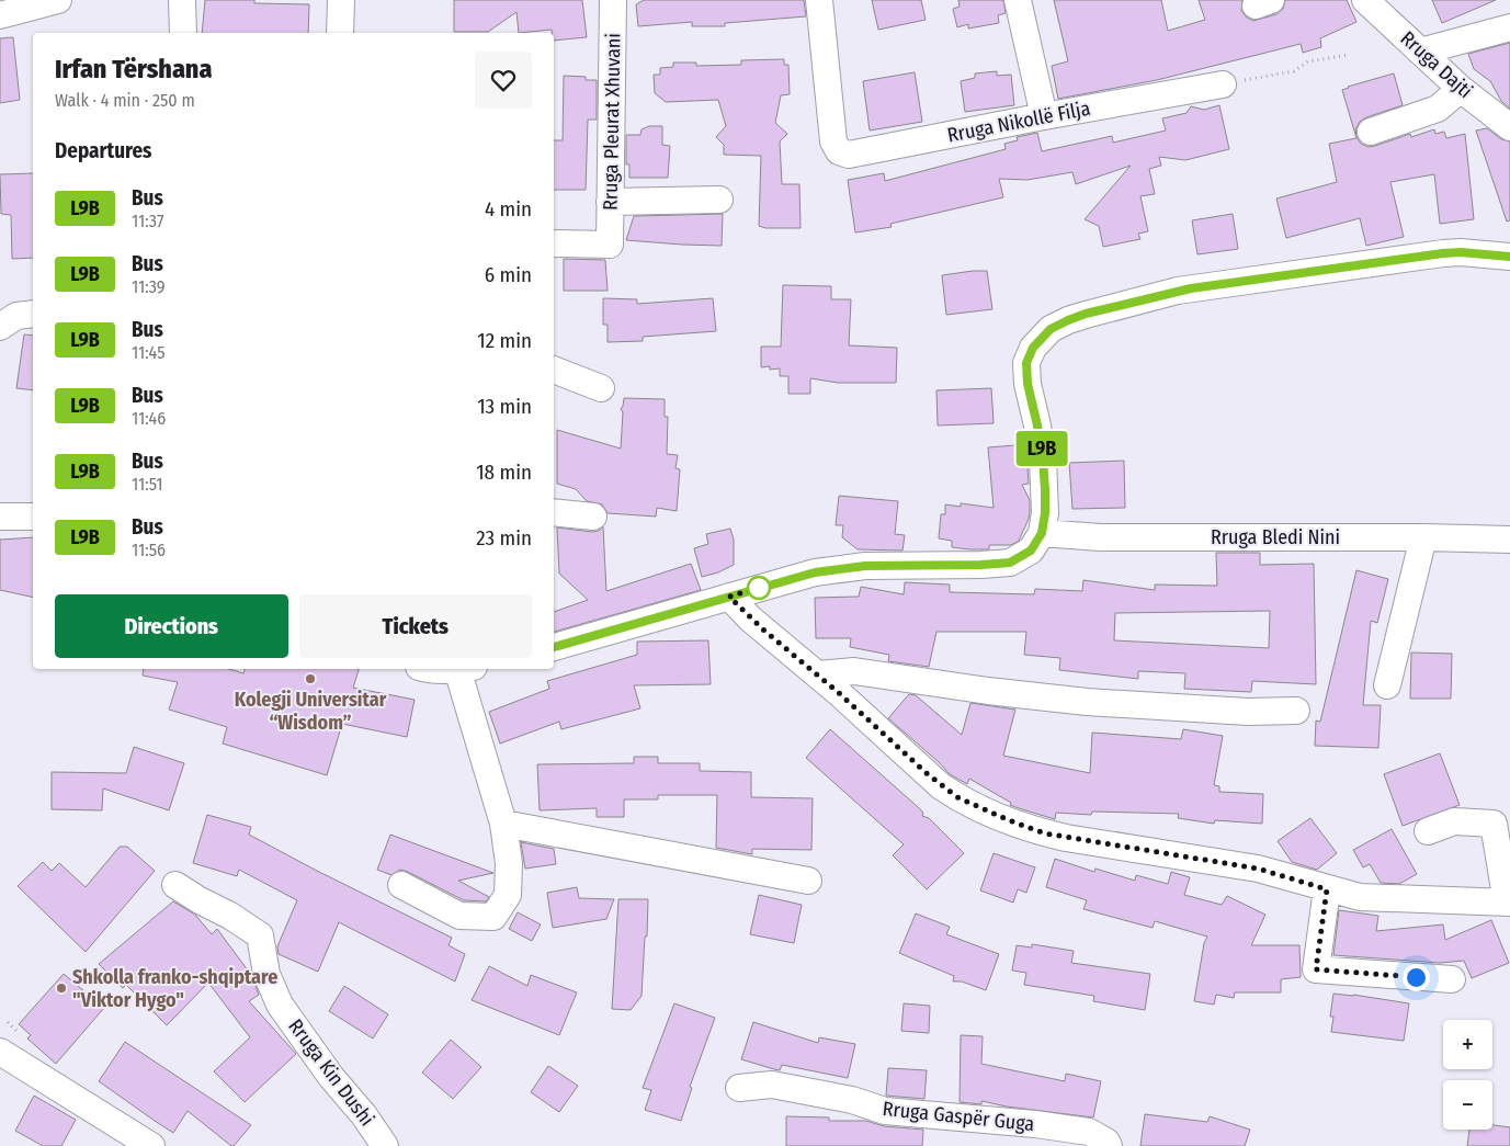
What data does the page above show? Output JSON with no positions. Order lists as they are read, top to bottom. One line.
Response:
{"streets":{"street":["Rruga Dajti","Rruga Pleurat Xhuvani","Rruga Nikollë Filja","Rruga Bledi Nini","Rruga Kin Dushi","Rruga Gaspër Guga"]},"places":["Kolegji Universitar “Wisdom”","Shkolla franko-shqiptare \"Viktor Hygo\""],"lines":["bus line L9B"],"page":{"on_map":"L9B","heading":[["Irfan Tërshana","Walk · 4 min · 250 m"],"Departures"],"list":[{"mark":"L9B","name":"Bus","note":"11:37","value":"4 min"},{"mark":"L9B","name":"Bus","note":"11:39","value":"6 min"},{"mark":"L9B","name":"Bus","note":"11:45","value":"12 min"},{"mark":"L9B","name":"Bus","note":"11:46","value":"13 min"},{"mark":"L9B","name":"Bus","note":"11:51","value":"18 min"},{"mark":"L9B","name":"Bus","note":"11:56","value":"23 min"}],"buttons":["Directions","Tickets"],"map_buttons":["+","−"]}}
